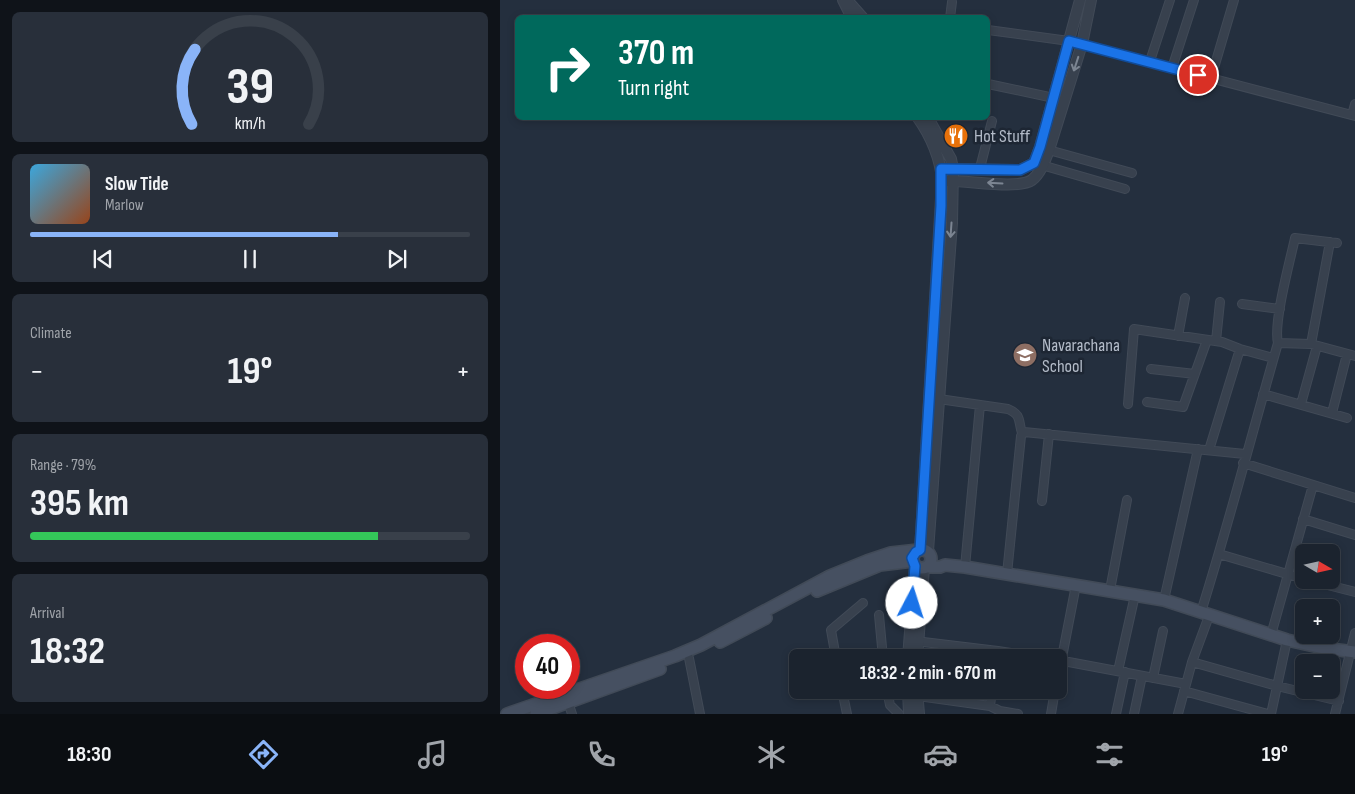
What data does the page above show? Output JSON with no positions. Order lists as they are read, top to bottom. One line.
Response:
{"places":{"restaurant":["Hot Stuff"],"school or university":["Navarachana School"]},"north":"right","page":{"turn":["370 m","Turn right"],"song":["Slow Tide","Marlow"],"tile":["Climate",["Range · 79%","395 km"],["Arrival","18:32"]],"heat":["−","19°","+"],"map_buttons":["+","−"],"limit":"40","trip":"18:32 · 2 min · 670 m","tabs":["18:30","19°"],"gauge":["39","km/h"]}}
